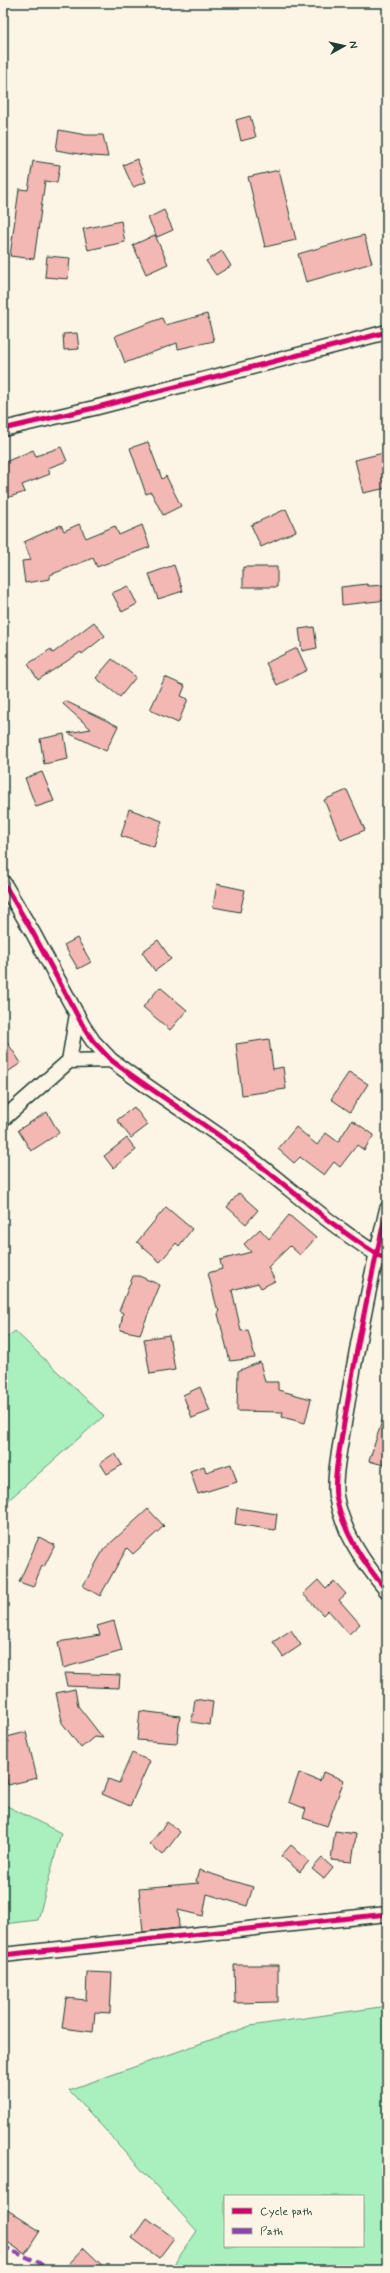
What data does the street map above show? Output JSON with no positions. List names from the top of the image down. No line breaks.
{"legend":["Cycle path","Path"],"north":"right"}
